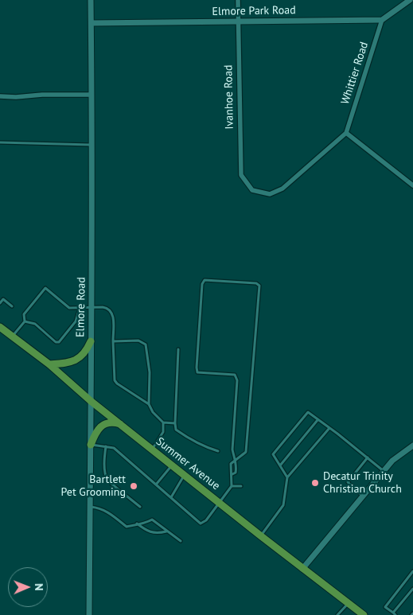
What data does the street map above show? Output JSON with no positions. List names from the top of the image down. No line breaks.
{"streets":{"main road":["Summer Avenue"],"street":["Elmore Park Road","Whittier Road","Ivanhoe Road","Elmore Road"]},"crossings":[["Elmore Park Road","Whittier Road"],["Elmore Park Road","Ivanhoe Road"],["Elmore Park Road","Elmore Road"],["Whittier Road","Ivanhoe Road"],["Elmore Road","Summer Avenue"]],"places":["Decatur Trinity Christian Church","Bartlett Pet Grooming"],"north":"right"}
